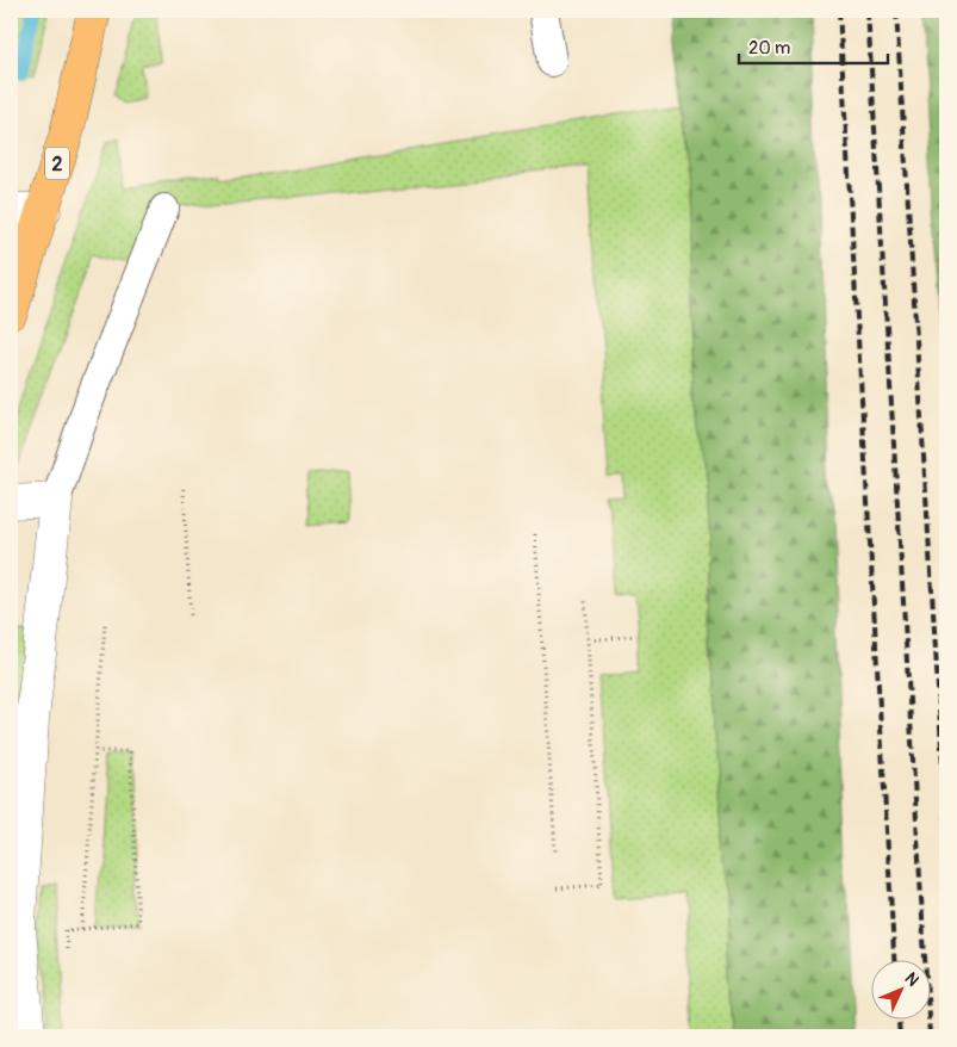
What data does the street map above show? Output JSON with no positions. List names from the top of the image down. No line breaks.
{"streets":{"main road":["2"]},"scale_bar":"20 m","north":"top right"}
